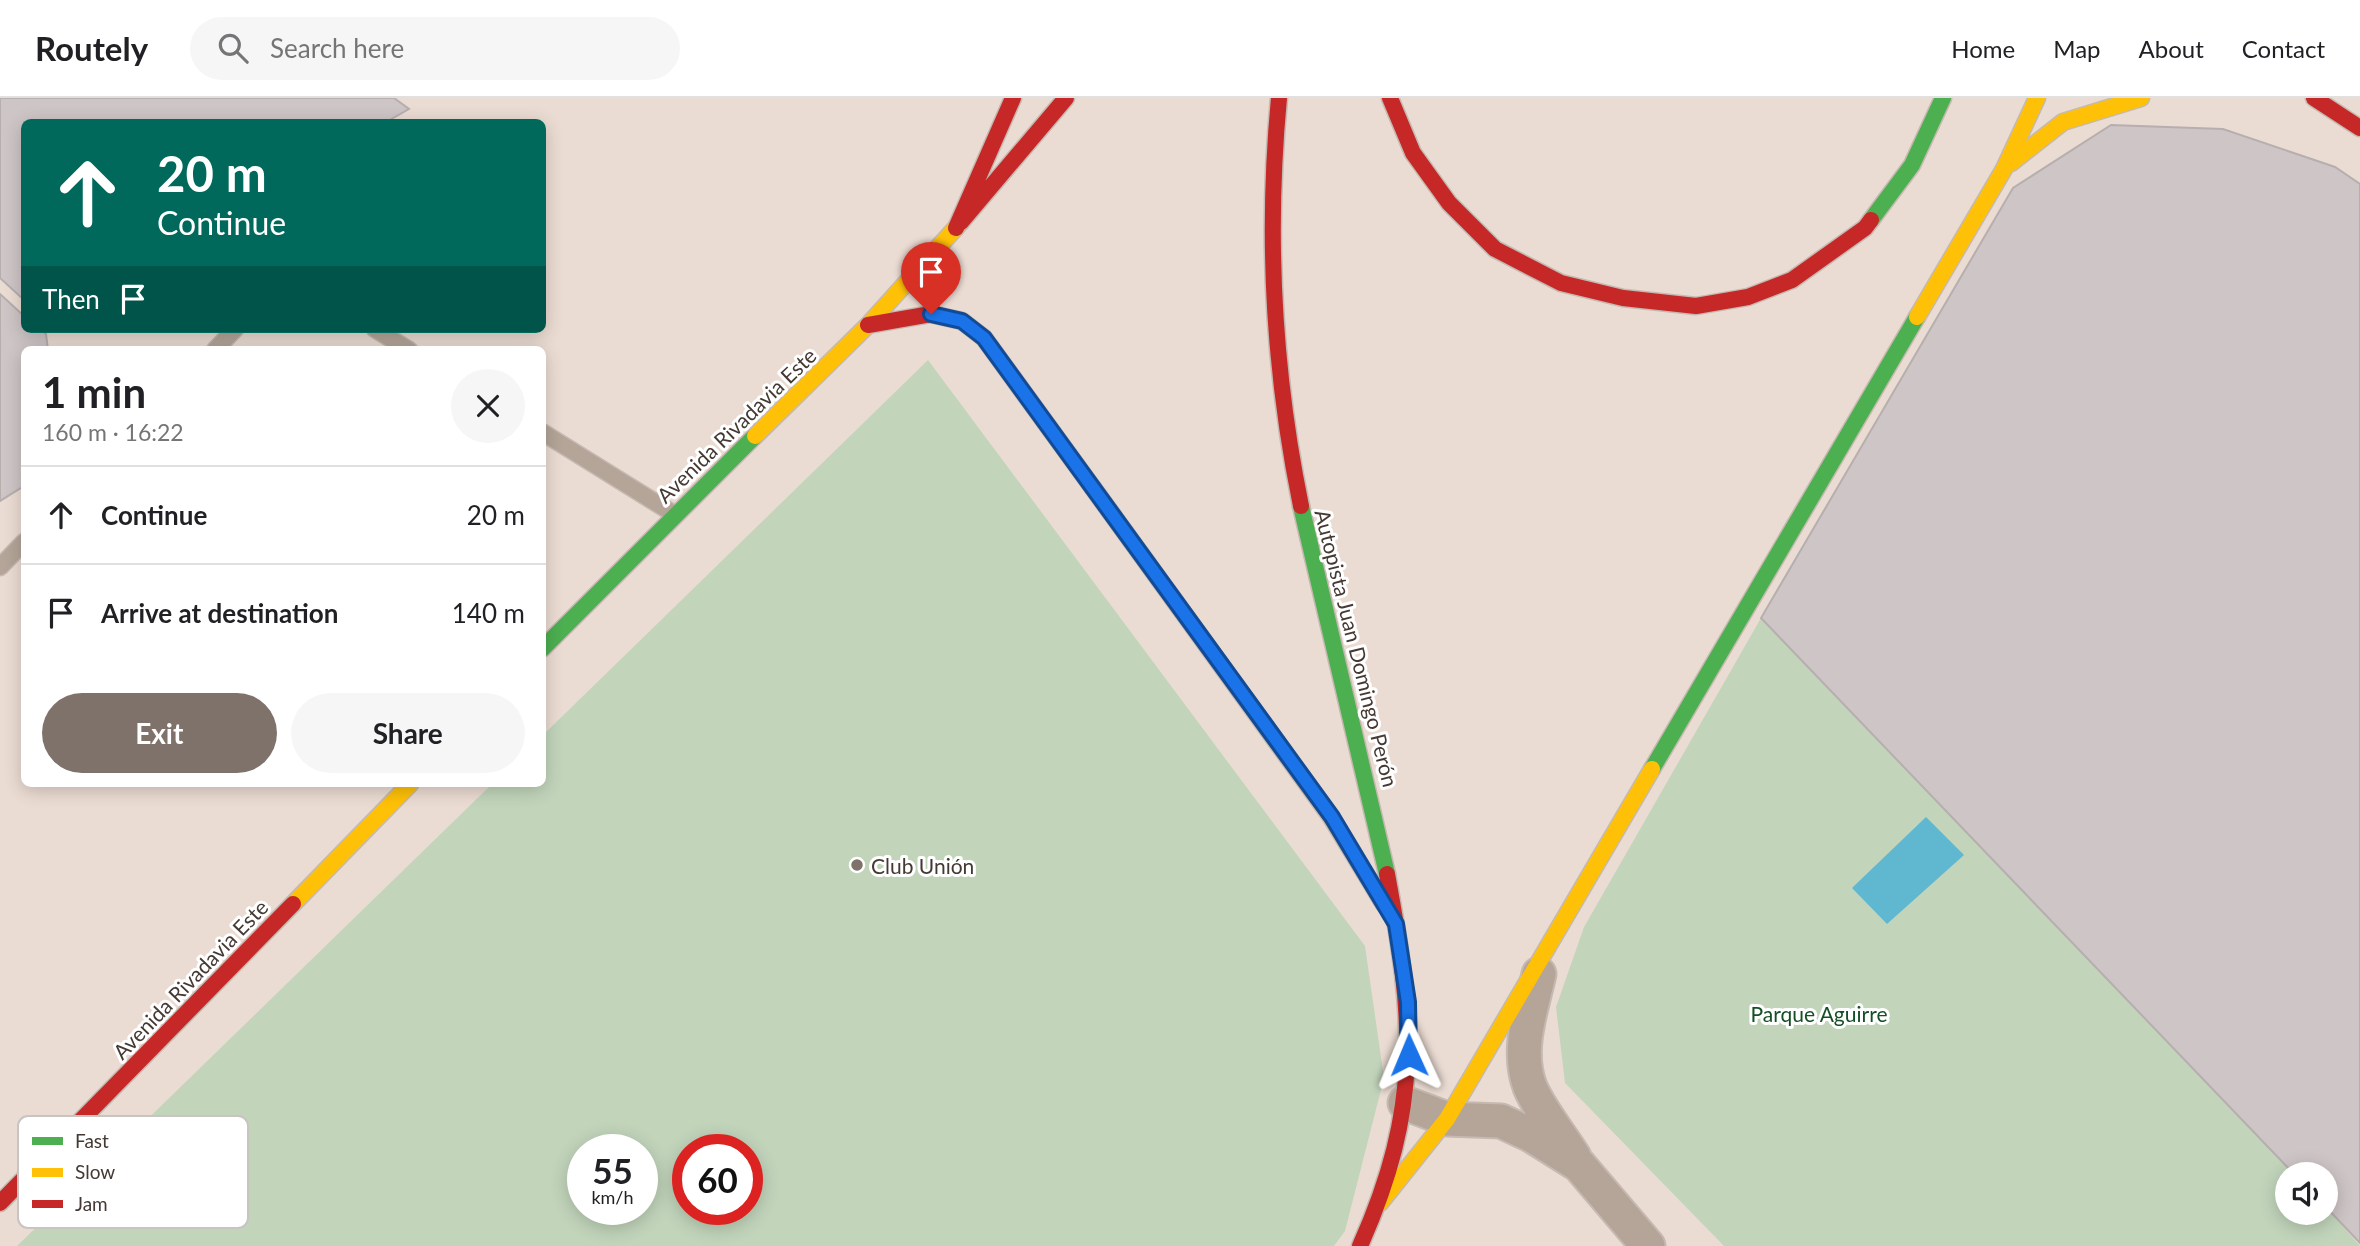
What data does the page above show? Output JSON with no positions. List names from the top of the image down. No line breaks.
{"streets":{"main road":["Avenida Rivadavia Este","Autopista Juan Domingo Perón"]},"parks":["Parque Aguirre"],"places":["Club Unión"],"legend":["Fast","Slow","Jam"],"page":{"header":"Routely","search":"Search here","nav":["Home","Map","About","Contact"],"turn":["20 m","Continue"],"then":"Then","heading":["1 min","160 m · 16:22"],"list":[{"name":"Continue","value":"20 m"},{"name":"Arrive at destination","value":"140 m"}],"buttons":["Exit","Share"],"speed":"55 km/h","limit":"60"}}
